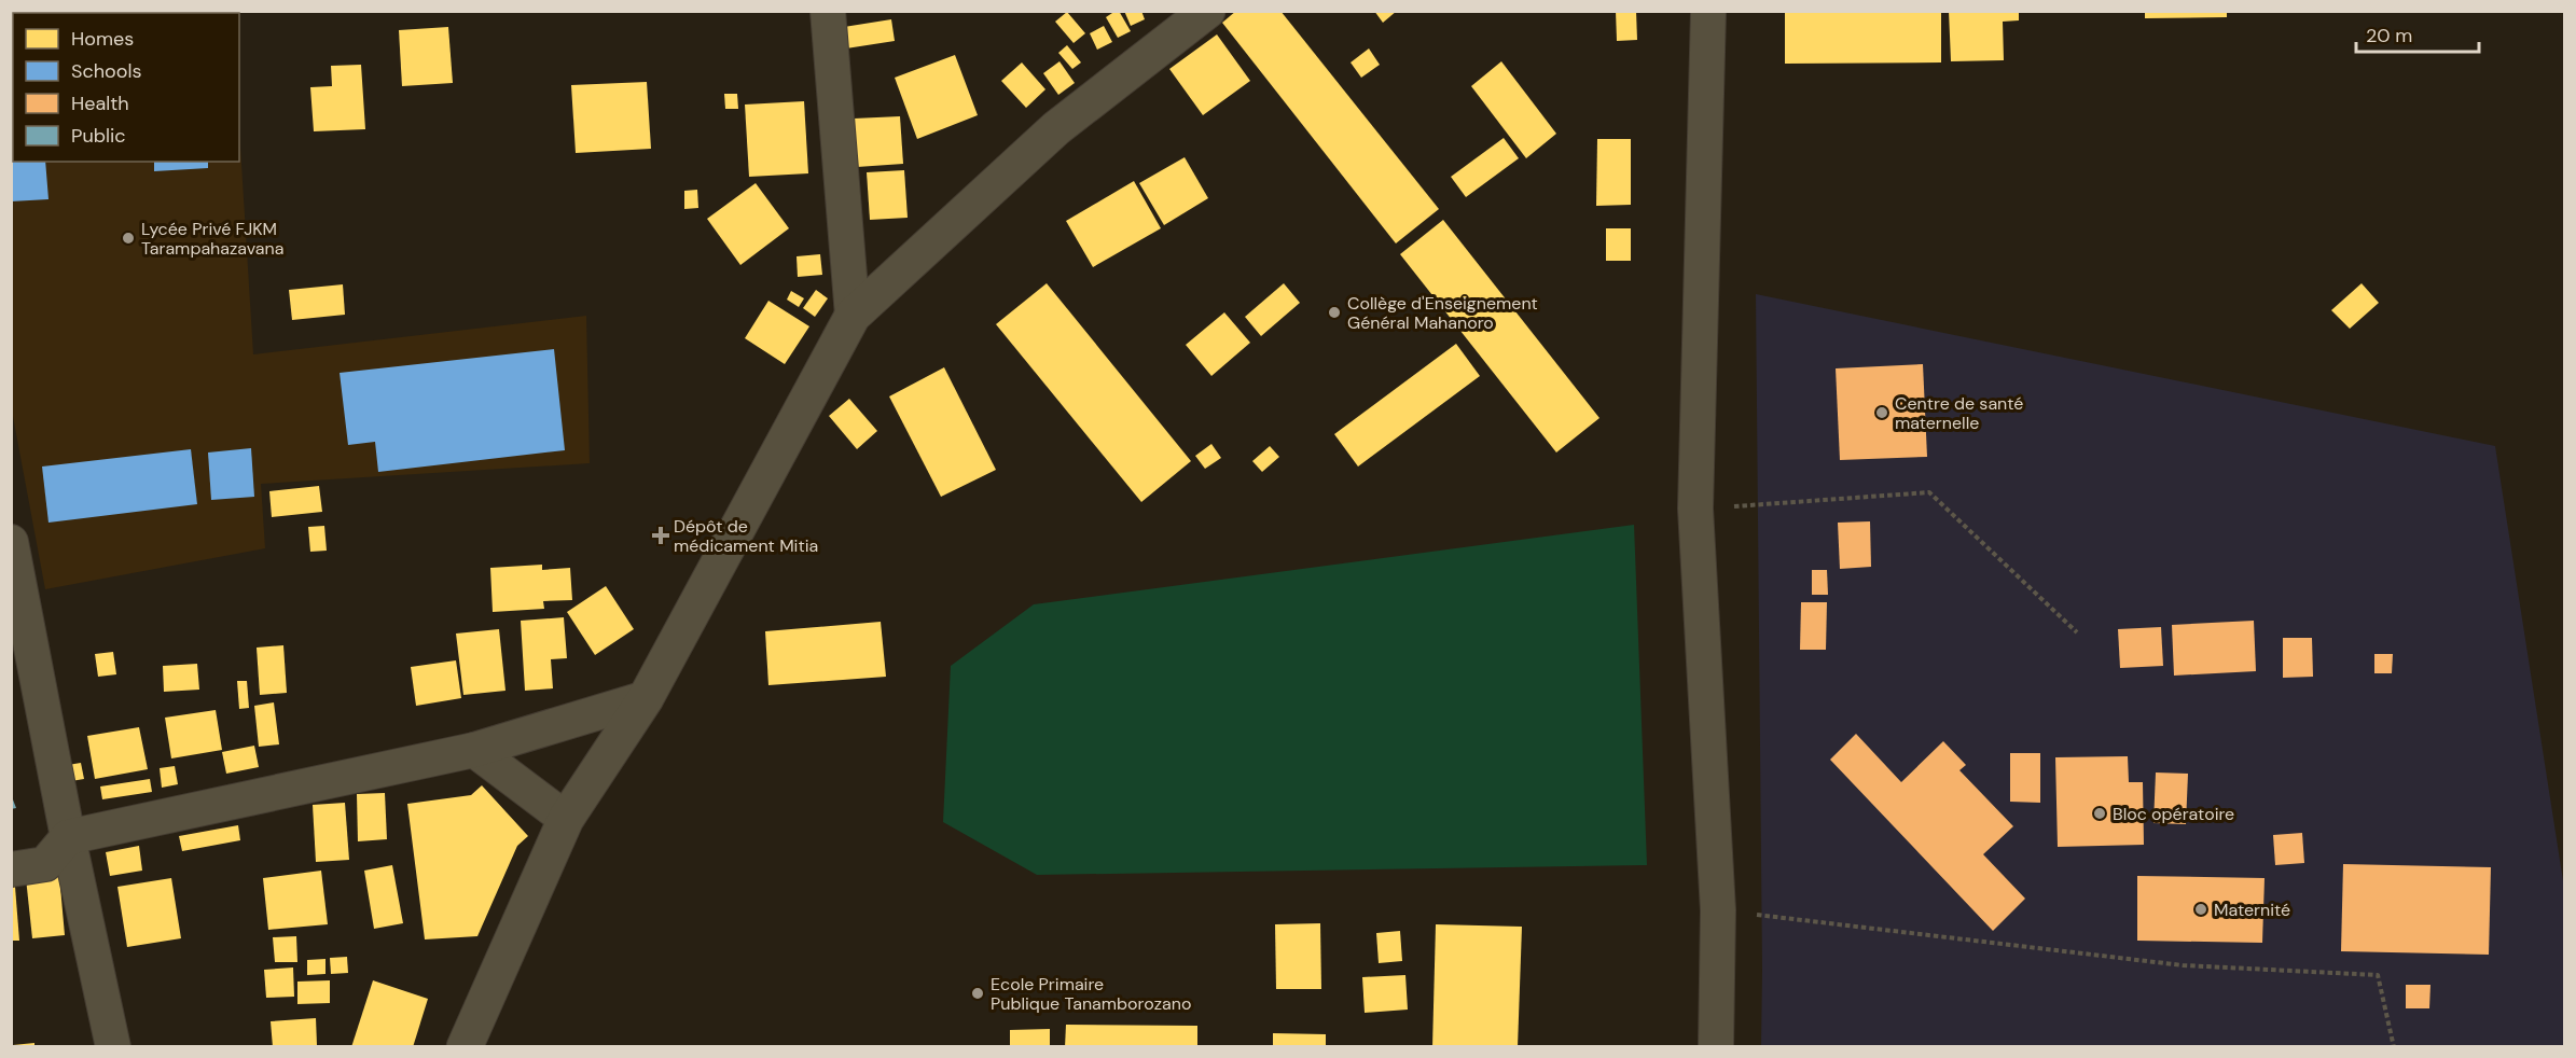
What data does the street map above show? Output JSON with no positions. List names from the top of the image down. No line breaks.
{"places":{"other":["Lycée Privé FJKM Tarampahazavana","Collège d'Enseignement Général Mahanoro","Centre de santé maternelle","Bloc opératoire","Maternité","Ecole Primaire Publique Tanamborozano"],"health":["Dépôt de médicament Mitia"]},"legend":["Homes","Schools","Health","Public"],"scale_bar":"20 m"}
